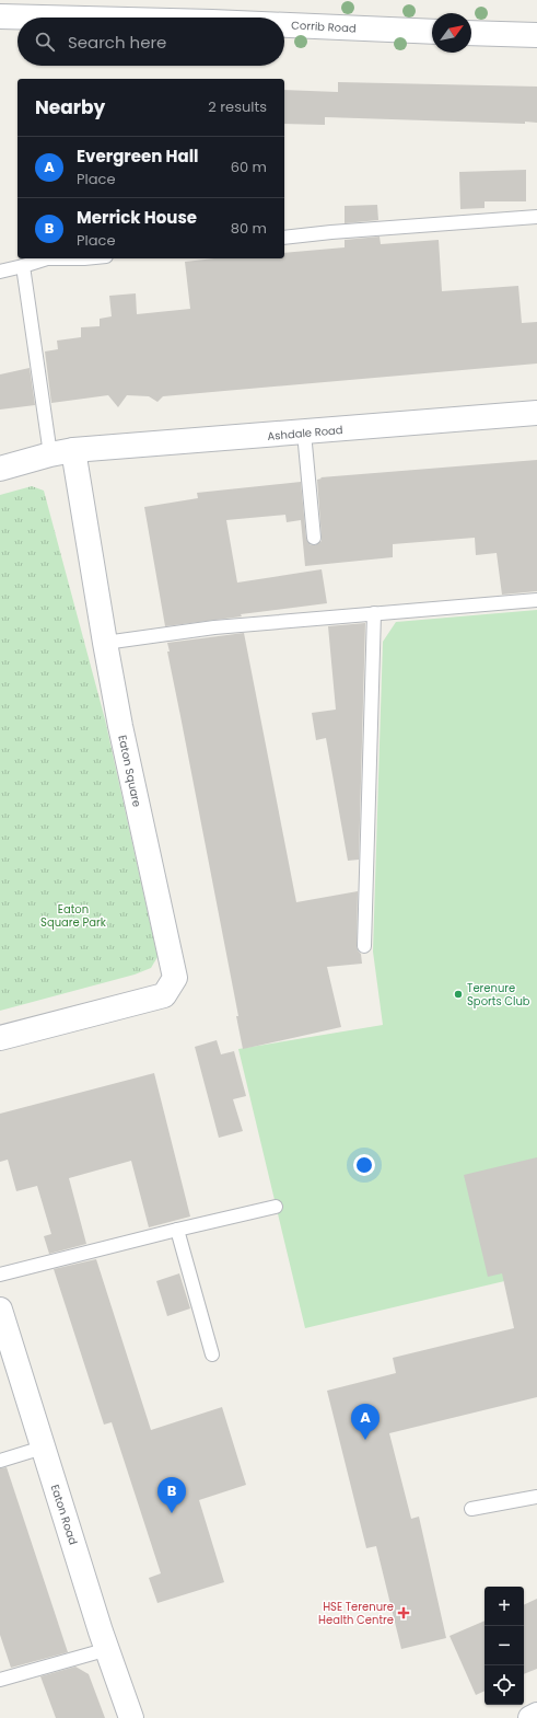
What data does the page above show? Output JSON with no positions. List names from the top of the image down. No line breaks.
{"streets":{"street":["Corrib Road","Ashdale Road","Eaton Square","Eaton Road"]},"crossings":[["Ashdale Road","Eaton Square"]],"parks":["Eaton Square Park"],"places":{"other":["Terenure Sports Club"],"health":["HSE Terenure Health Centre"]},"north":"top right","page":{"search":"Search here","heading":["Nearby","2 results"],"list":[{"mark":"A","name":"Evergreen Hall","note":"Place","value":"60 m"},{"mark":"B","name":"Merrick House","note":"Place","value":"80 m"}],"pins":["A","B"],"map_buttons":["+","−"]}}
